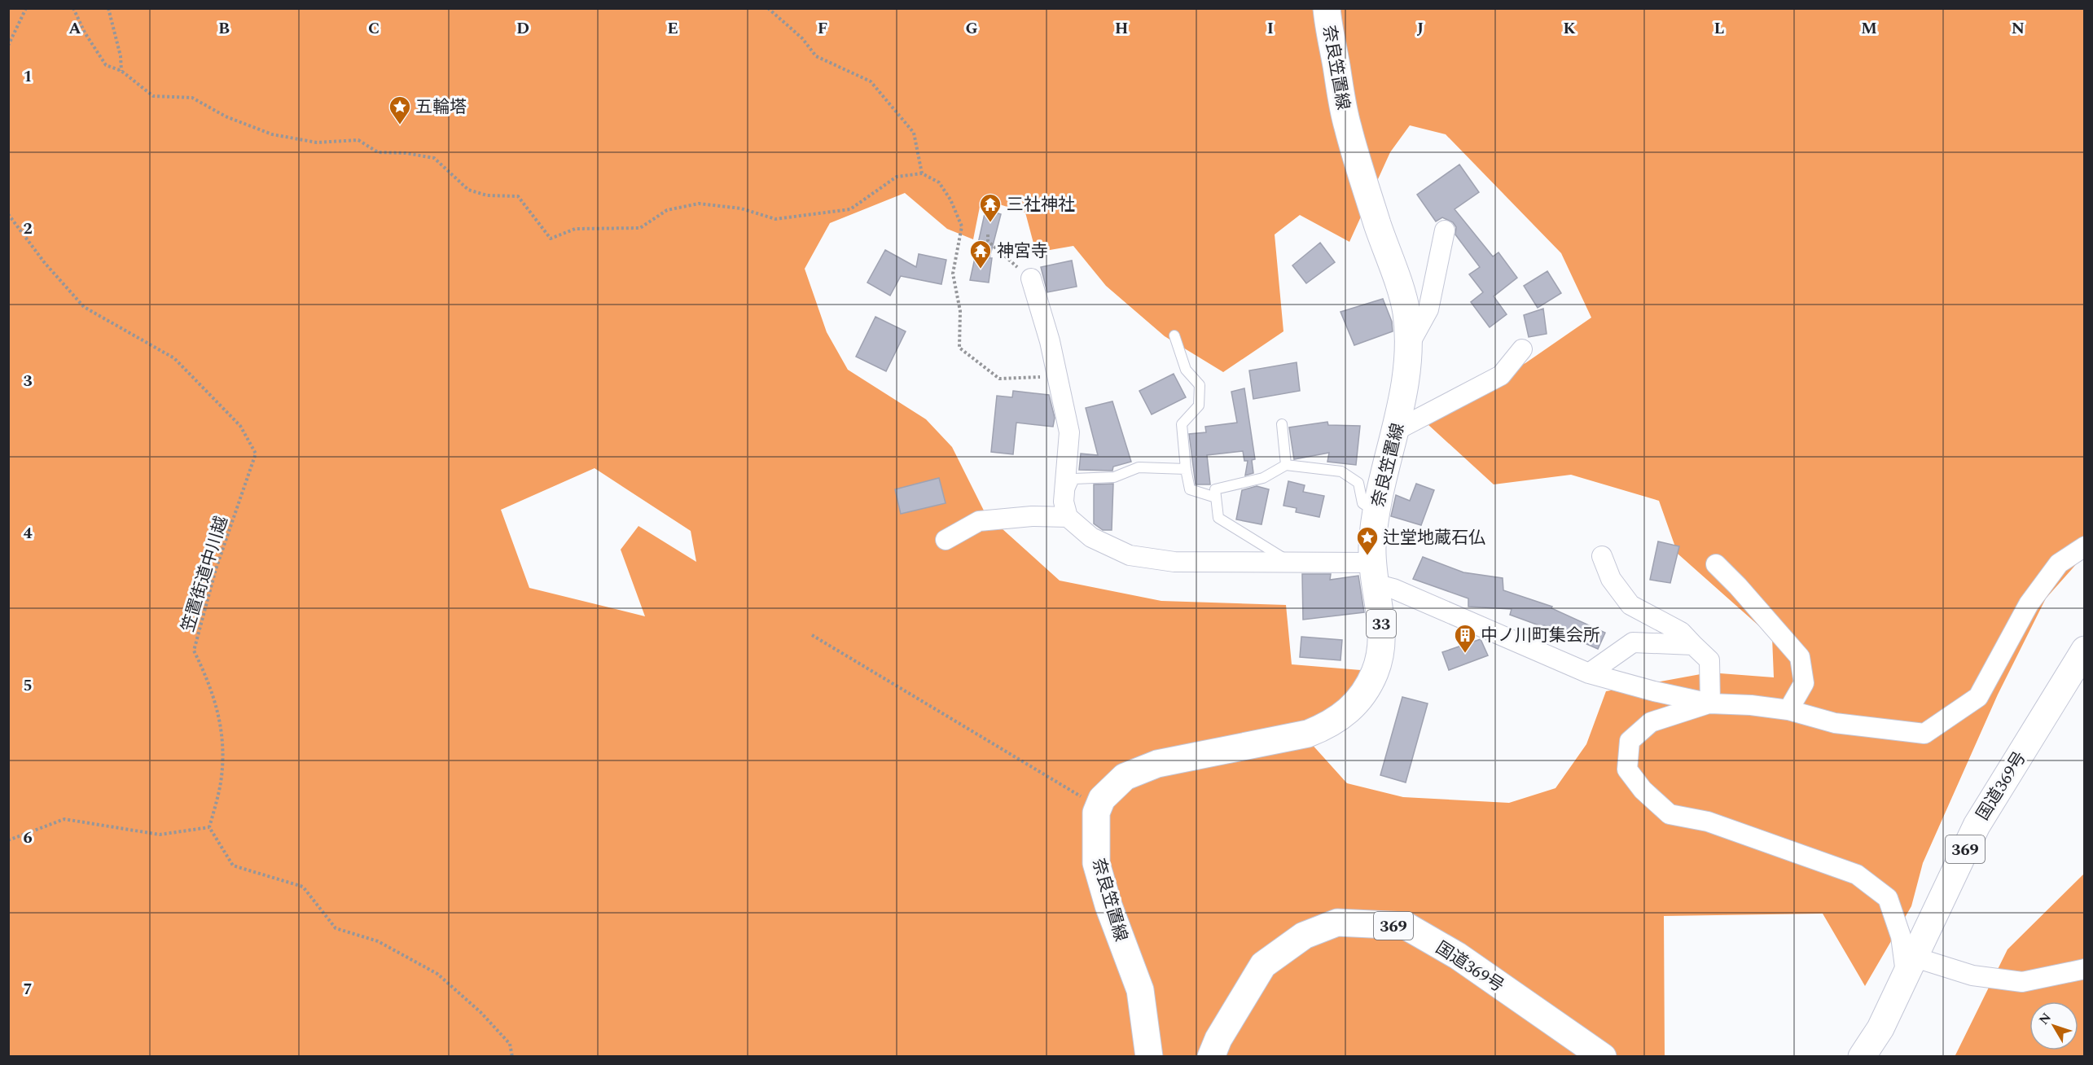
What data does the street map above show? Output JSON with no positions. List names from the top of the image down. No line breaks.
{"streets":{"main road":["奈良笠置線","33","国道369号","369"],"path":["笠置街道中川越"]},"places":{"place":["五輪塔","辻堂地蔵石仏"],"temple":["三社神社","神宮寺"],"building":["中ノ川町集会所"]},"north":"top left","grid":{"columns":["A","B","C","D","E","F","G","H","I","J","K","L","M","N"],"rows":["1","2","3","4","5","6","7"]}}
